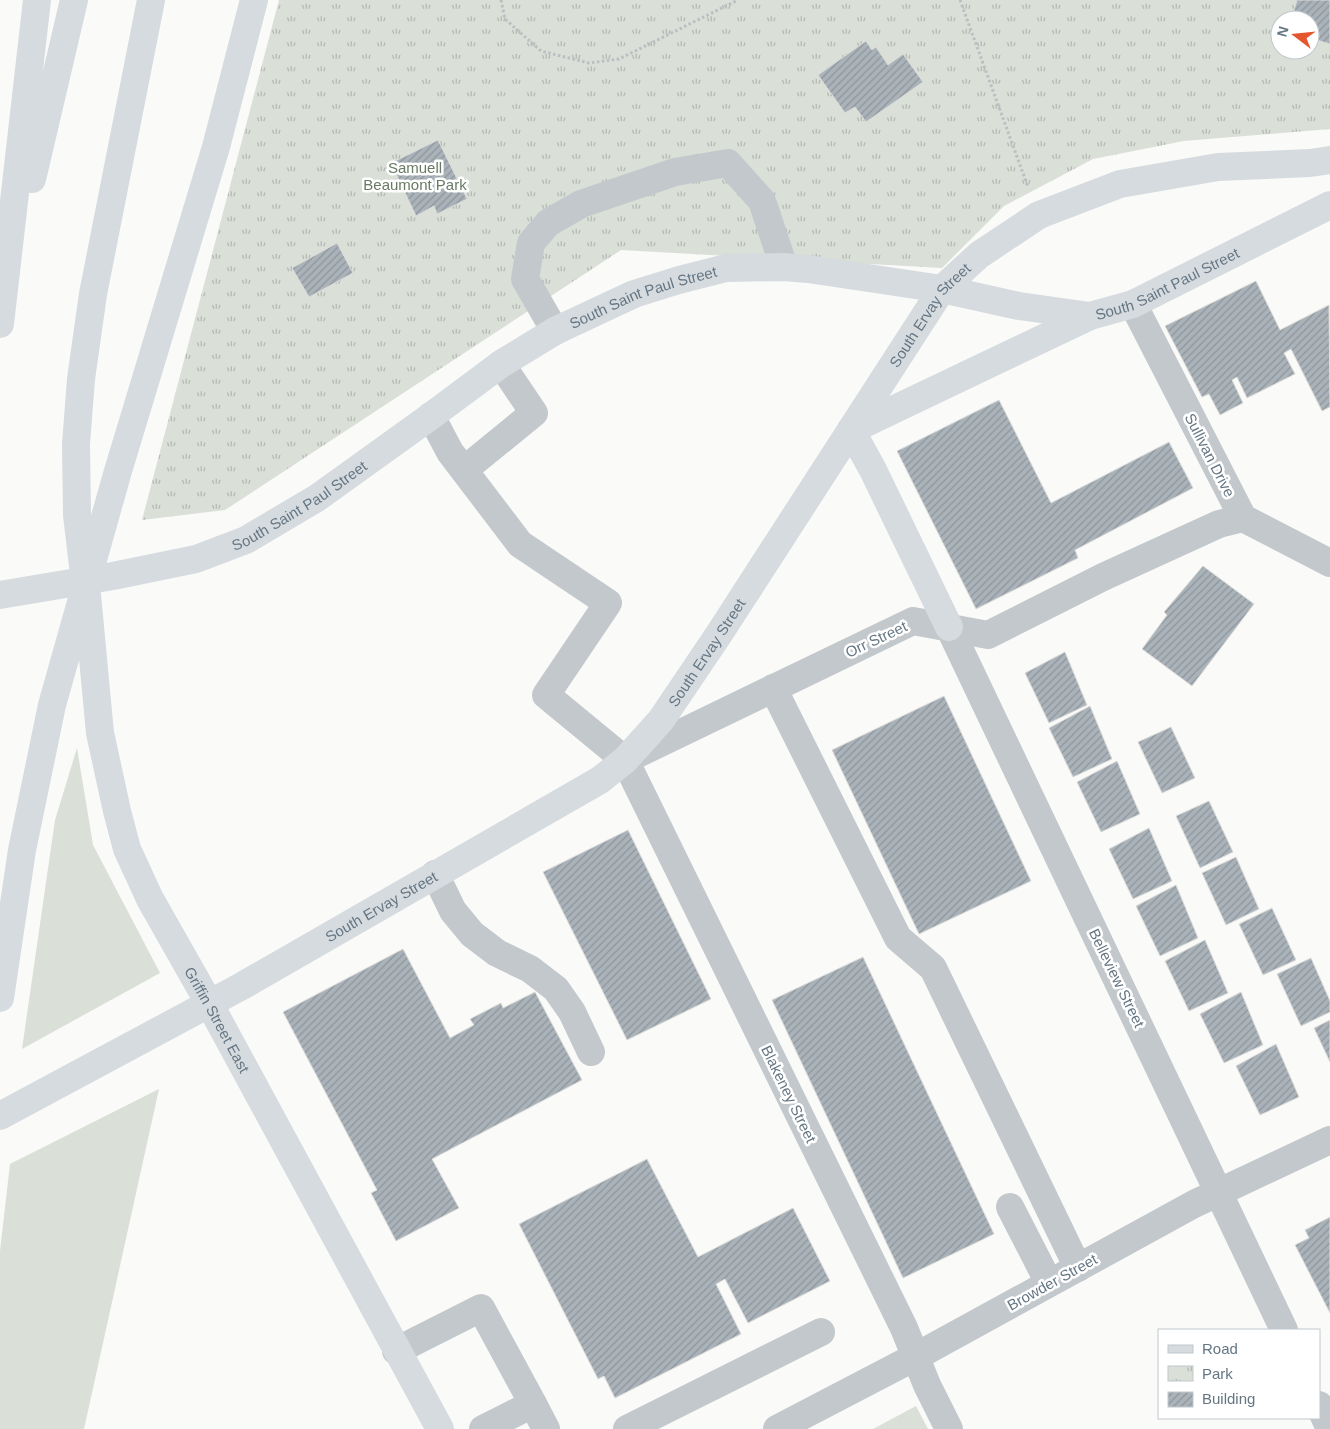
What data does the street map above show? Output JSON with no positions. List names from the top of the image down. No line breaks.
{"streets":{"main road":["South Saint Paul Street","South Ervay Street","Griffin Street East"],"street":["Sullivan Drive","Orr Street","Belleview Street","Blakeney Street","Browder Street"]},"crossings":[["South Saint Paul Street","South Ervay Street"],["South Saint Paul Street","Sullivan Drive"],["South Saint Paul Street","Griffin Street East"],["South Ervay Street","Orr Street"],["South Ervay Street","Griffin Street East"],["South Ervay Street","Blakeney Street"],["Sullivan Drive","Orr Street"],["Orr Street","Belleview Street"],["Orr Street","Blakeney Street"],["Belleview Street","Browder Street"],["Blakeney Street","Browder Street"]],"parks":["Samuell Beaumont Park"],"legend":["Road","Park","Building"],"north":"left"}
